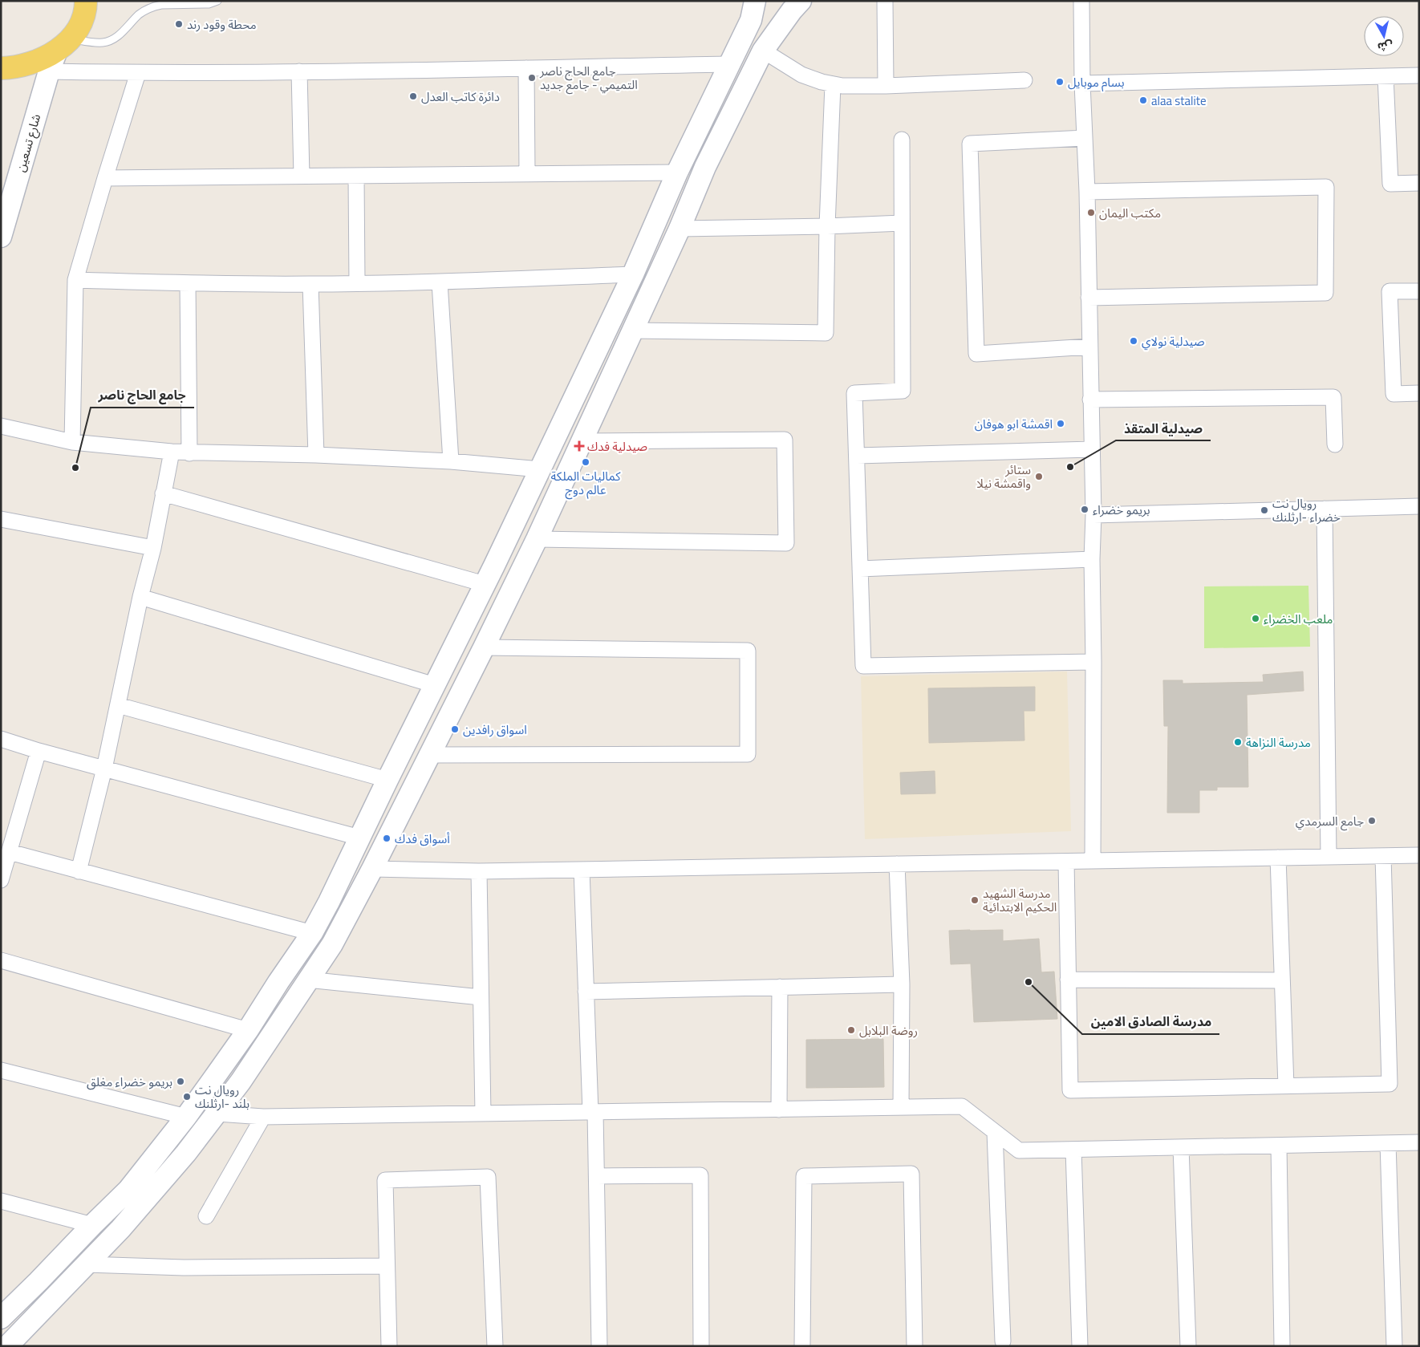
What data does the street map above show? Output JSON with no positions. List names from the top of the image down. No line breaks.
{"streets":{"main road":["شارع تسعين"]},"places":{"other":["محطة وقود رند","جامع الحاج ناصر التميمي - جامع جديد","بسام موبايل","دائرة كاتب العدل","alaa stalite","مكتب اليمان","صيدلية نولاي","اقمشة ابو هوفان","كماليات الملكة عالم دوج","صيدلية المتقذ","جامع الحاج ناصر","ستائر واقمشة نيلا","بريمو خضراء","رويال نت خضراء -ارثلنك","ملعب الخضراء","اسواق رافدين","مدرسة النزاهة","جامع السرمدي","أسواق فدك","مدرسة الشهيد الحكيم الابتدائية","مدرسة الصادق الامين","روضة البلابل","بريمو خضراء مغلق","رويال نت بلند -ارثلنك"],"health":["صيدلية فدك"]},"north":"bottom"}
